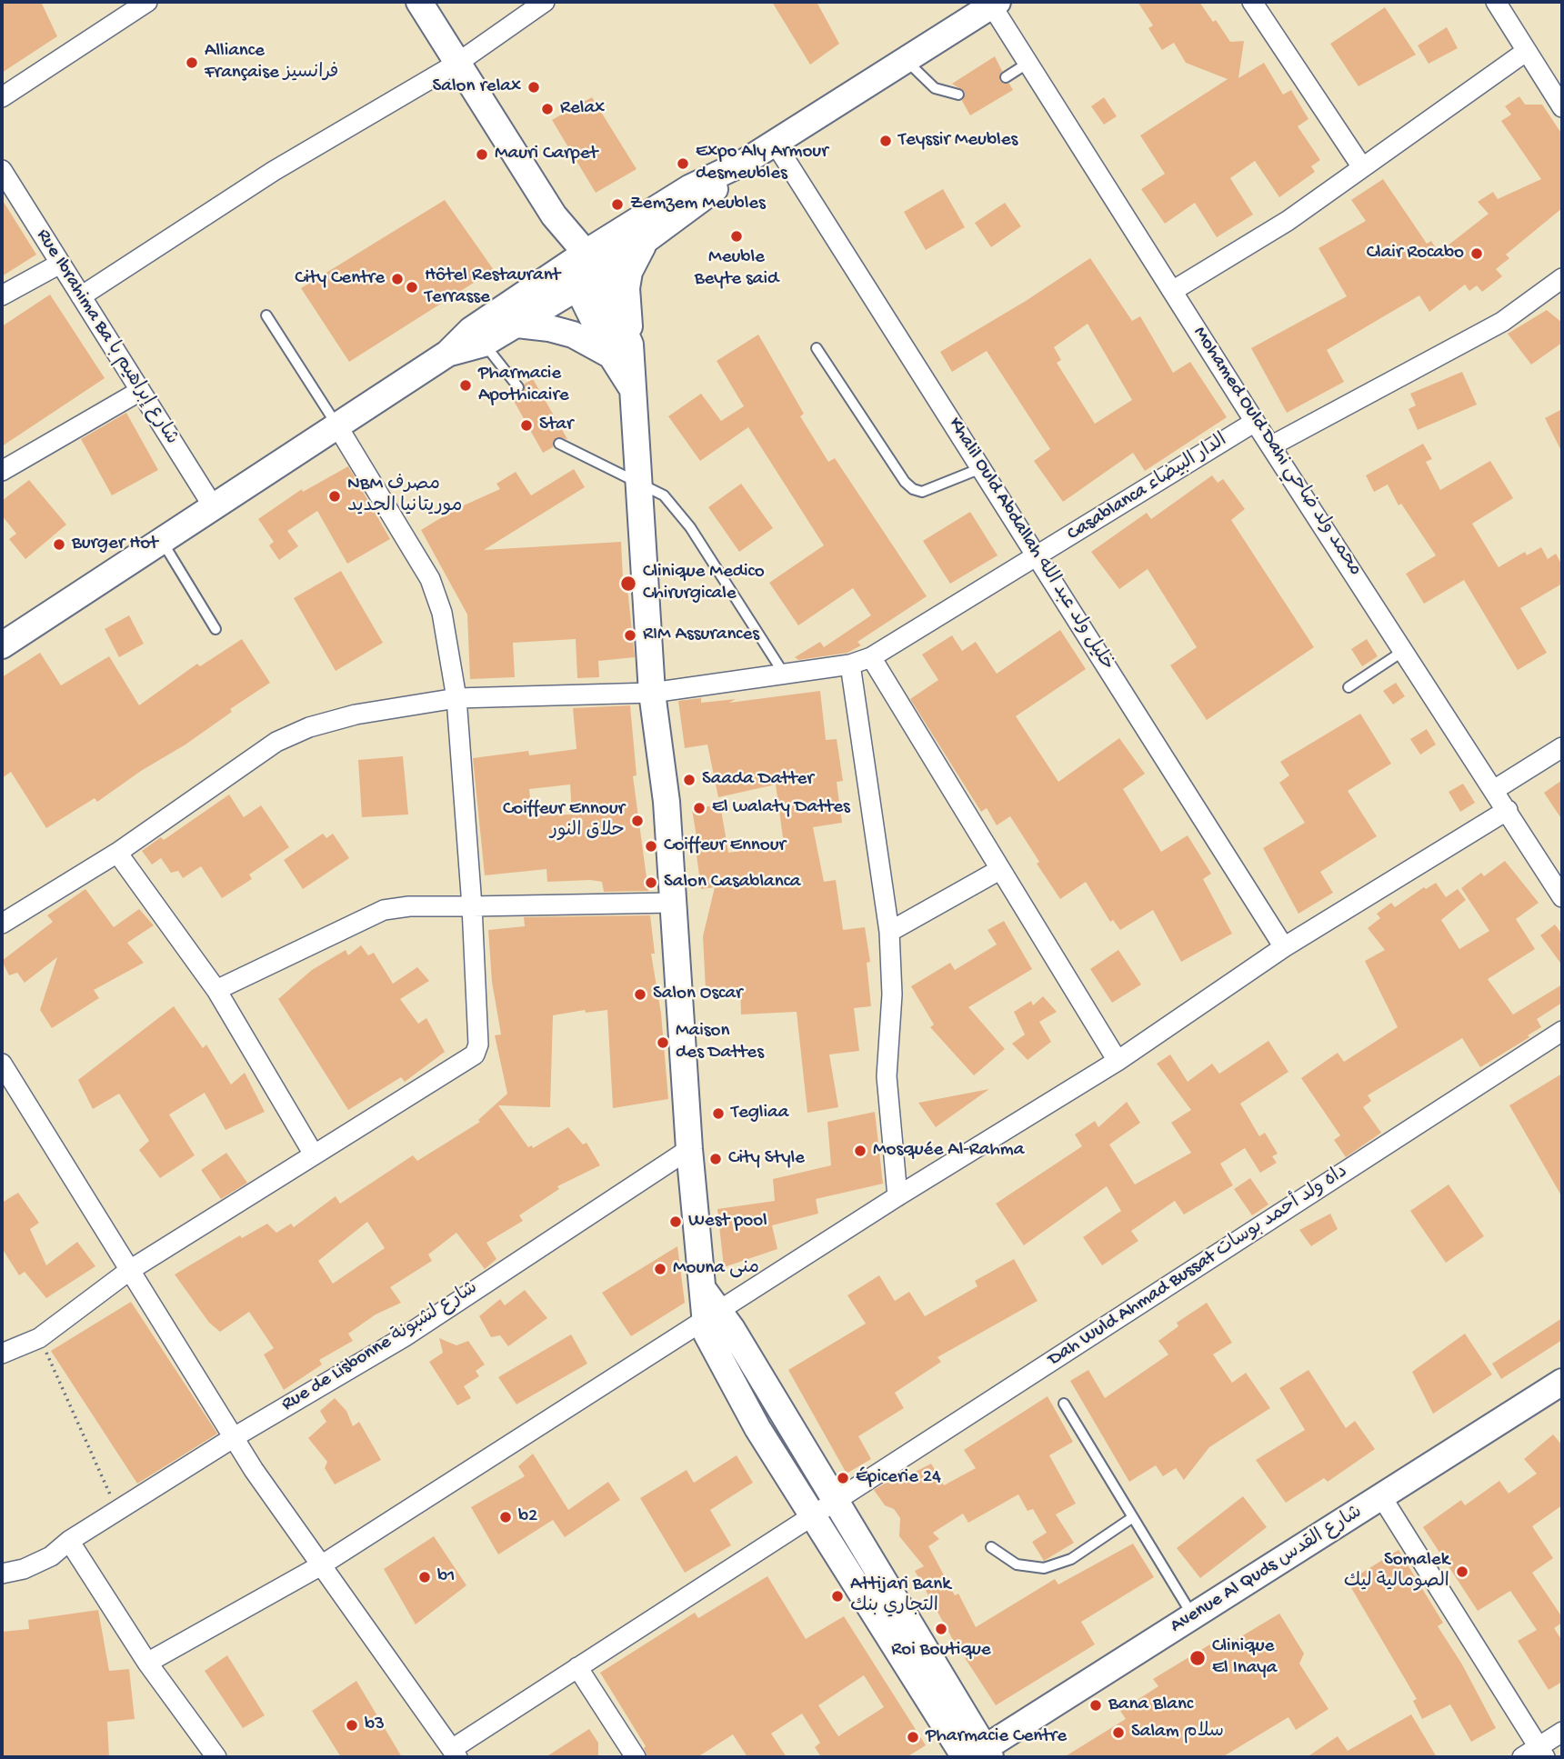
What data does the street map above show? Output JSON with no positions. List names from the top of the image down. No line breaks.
{"streets":{"street":["Rue Ibrahima Ba شارع إبراهيم با","Mohamed Ould Dahi محمد ولد ضاحي","Casablanca الدار البيضاء","Khalil Ould Abdallah خليل ولد عبد الله","Dah Wuld Ahmad Bussat داه ولد أحمد بوسات","Rue de Lisbonne شارع لشبونة","Avenue Al Quds شارع القدس"]},"crossings":[["Mohamed Ould Dahi محمد ولد ضاحي","Casablanca الدار البيضاء"],["Casablanca الدار البيضاء","Khalil Ould Abdallah خليل ولد عبد الله"]],"places":["Alliance Française فرانسيز","Salon relax","Relax","Teyssir Meubles","Mauri Carpet","Expo Aly Armour desmeubles","Zemzem Meubles","Meuble Beyte said","Clair Rocabo","City Centre","Hôtel Restaurant Terrasse","Pharmacie Apothicaire","Star","NBM مصرف موريتانيا الجديد","Burger Hot","Clinique Medico Chirurgicale","RIM Assurances","Saada Datter","El walaty Dattes","Coiffeur Ennour حلاق النور","Coiffeur Ennour","Salon Casablanca","Salon Oscar","Maison des Dattes","Tegliaa","Mosquée Al-Rahma","City Style","West pool","Mouna منى","Épicerie 24","b2","Somalek الصومالية ليك","b1","Attijari Bank التجاري بنك","Roi Boutique","Clinique El Inaya","Bana Blanc","b3","Salam سلام","Pharmacie Centre"]}
